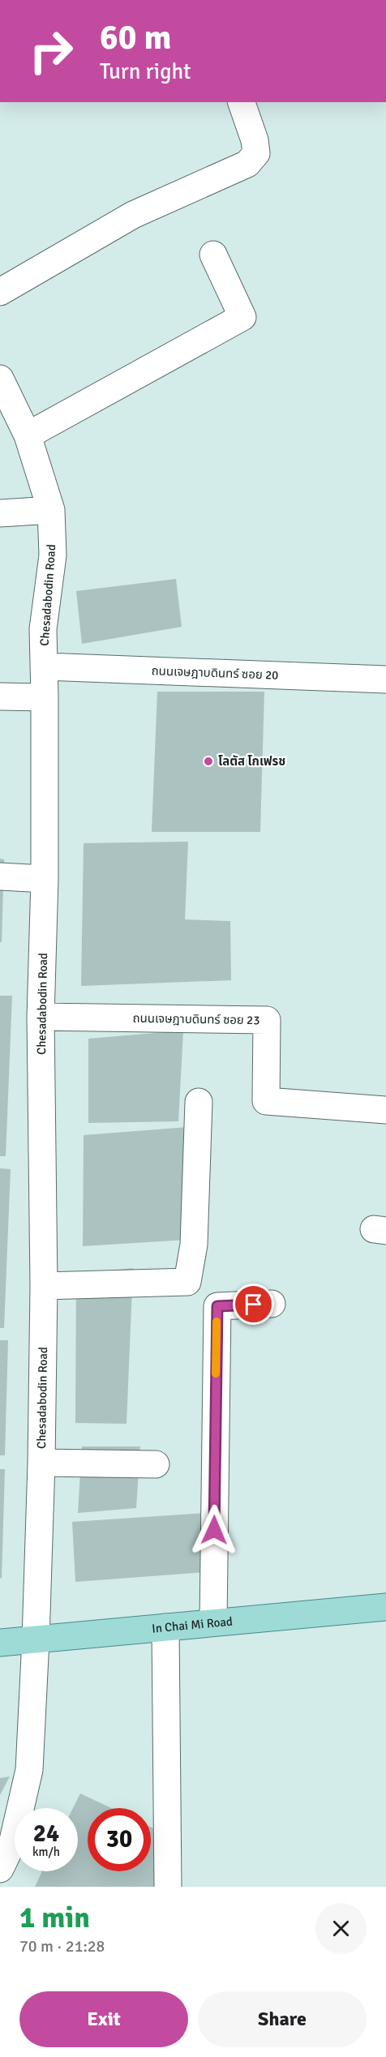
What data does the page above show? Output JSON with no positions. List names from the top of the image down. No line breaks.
{"streets":{"main road":["In Chai Mi Road"],"street":["Chesadabodin Road","ถนนเจษฎาบดินทร์ ซอย 20","ถนนเจษฎาบดินทร์ ซอย 23"]},"crossings":[["Chesadabodin Road","ถนนเจษฎาบดินทร์ ซอย 20"],["Chesadabodin Road","ถนนเจษฎาบดินทร์ ซอย 23"],["Chesadabodin Road","In Chai Mi Road"]],"places":["โลตัส โกเฟรช"],"page":{"turn":["60 m","Turn right"],"speed":"24 km/h","limit":"30","heading":["1 min","70 m · 21:28"],"buttons":["Exit","Share"]}}
